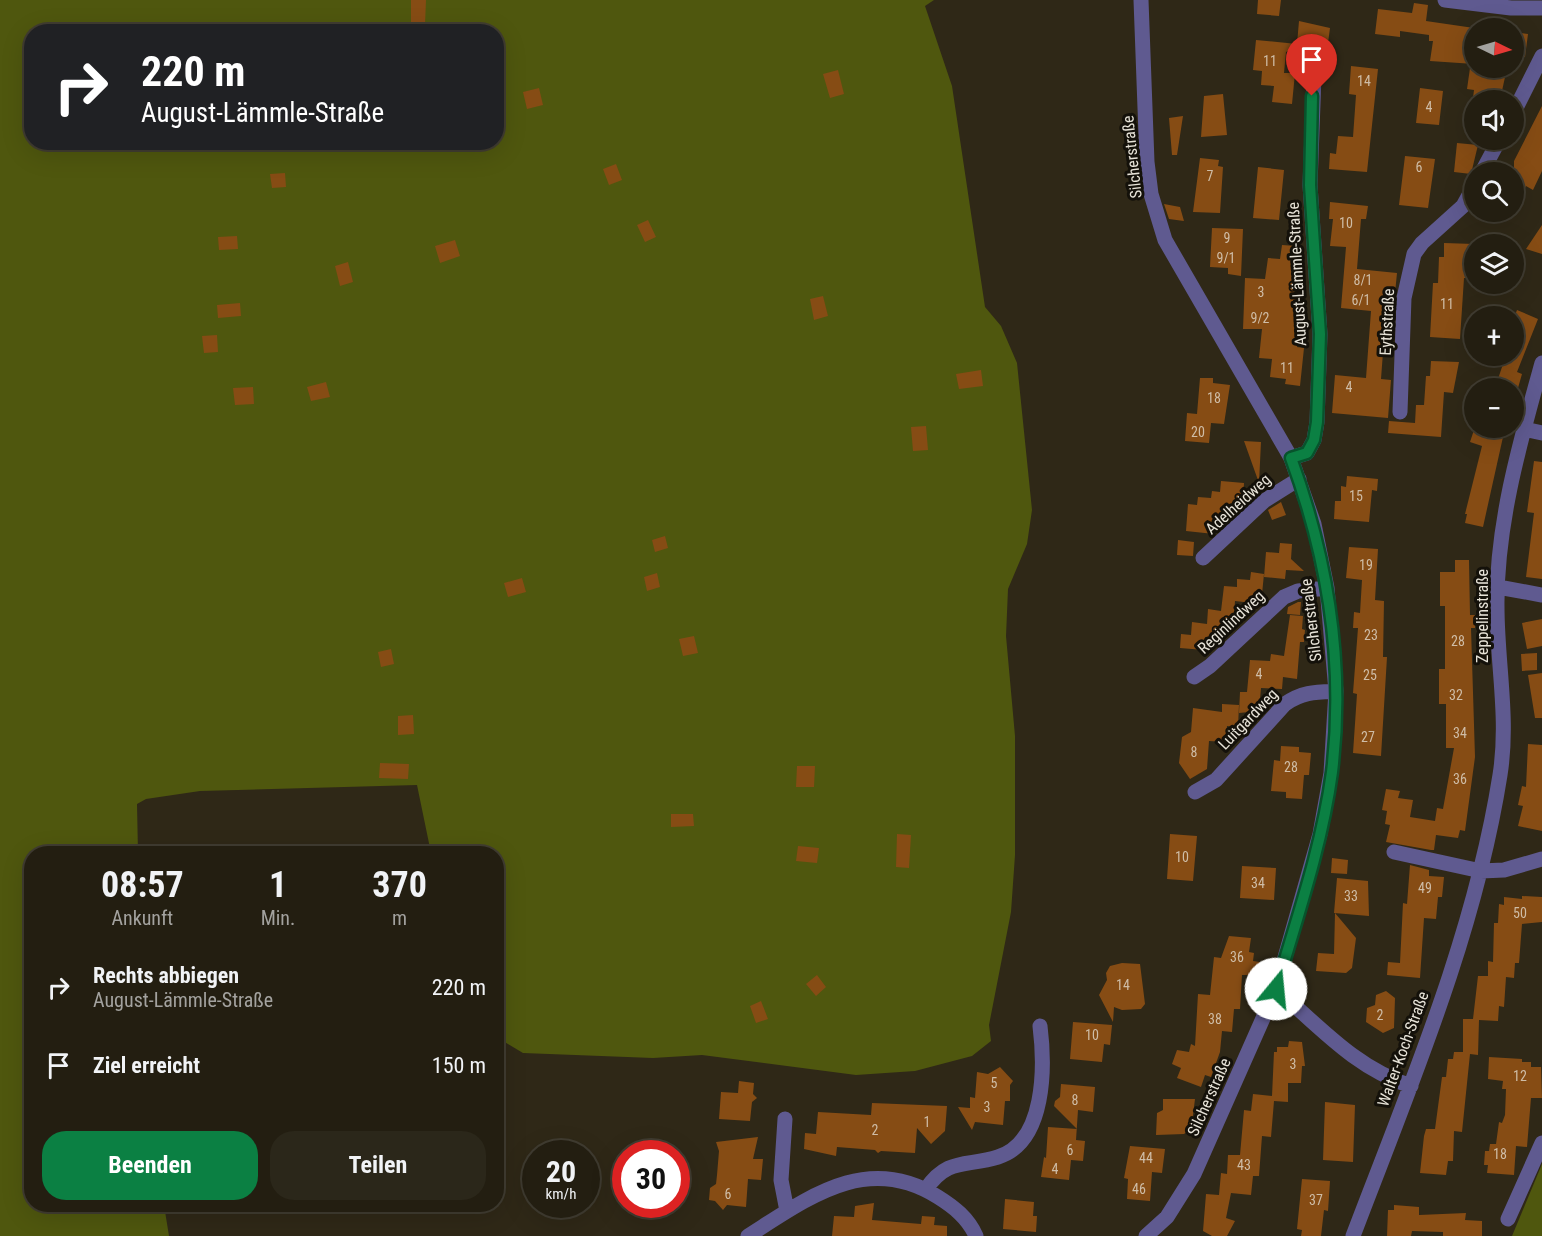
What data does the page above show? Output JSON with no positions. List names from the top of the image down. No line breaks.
{"streets":{"street":["Silcherstraße","August-Lämmle-Straße","Eythstraße","Adelheidweg","Zeppelinstraße","Reginlindweg","Luitgardweg","Walter-Koch-Straße"]},"crossings":[["Silcherstraße","August-Lämmle-Straße"],["Silcherstraße","Adelheidweg"],["Silcherstraße","Reginlindweg"],["Silcherstraße","Luitgardweg"],["Zeppelinstraße","Walter-Koch-Straße"]],"house_numbers":["11","14","4","6","7","10","9","9/1","8/1","3","6/1","11","9/2","11","4","18","20","15","19","23","28","4","25","32","34","27","8","28","36","10","34","49","33","50","36","14","2","38","10","3","12","5","8","3","1","2","6","18","44","43","4","46","6","37"],"north":"right","page":{"map_buttons":["+","−"],"turn":["220 m","August-Lämmle-Straße"],"eta":["08:57","Ankunft","1","Min.","370","m"],"list":[{"name":"Rechts abbiegen","note":"August-Lämmle-Straße","value":"220 m"},{"name":"Ziel erreicht","value":"150 m"}],"buttons":["Beenden","Teilen"],"speed":"20 km/h","limit":"30"}}
